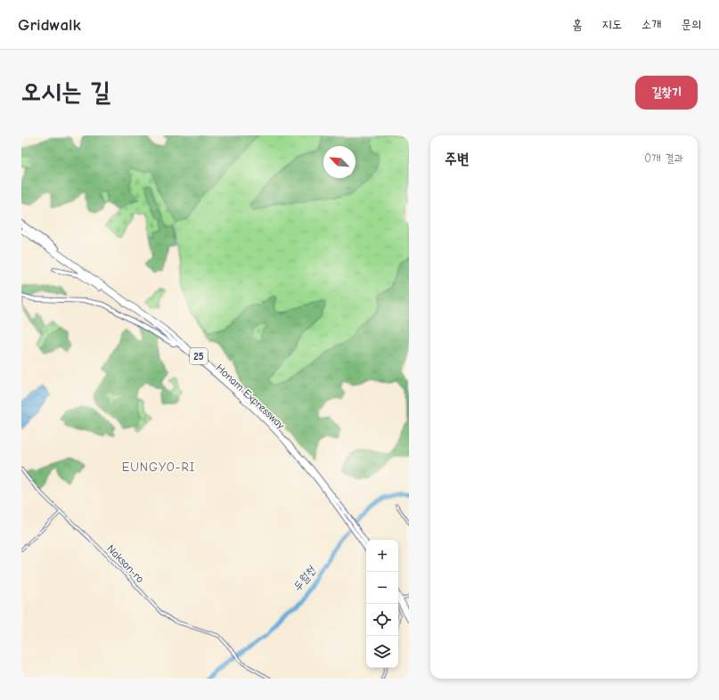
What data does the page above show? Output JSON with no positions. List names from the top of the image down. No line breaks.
{"streets":{"highway":["25","Honam Expressway"],"street":["Naksan-ro"]},"districts":["EUNGYO-RI"],"water":["두월천"],"north":"top left","page":{"header":"Gridwalk","nav":["홈","지도","소개","문의"],"buttons":"길찾기","title":"오시는 길","heading":["주변","0개 결과"],"map_buttons":["+","−"]}}
